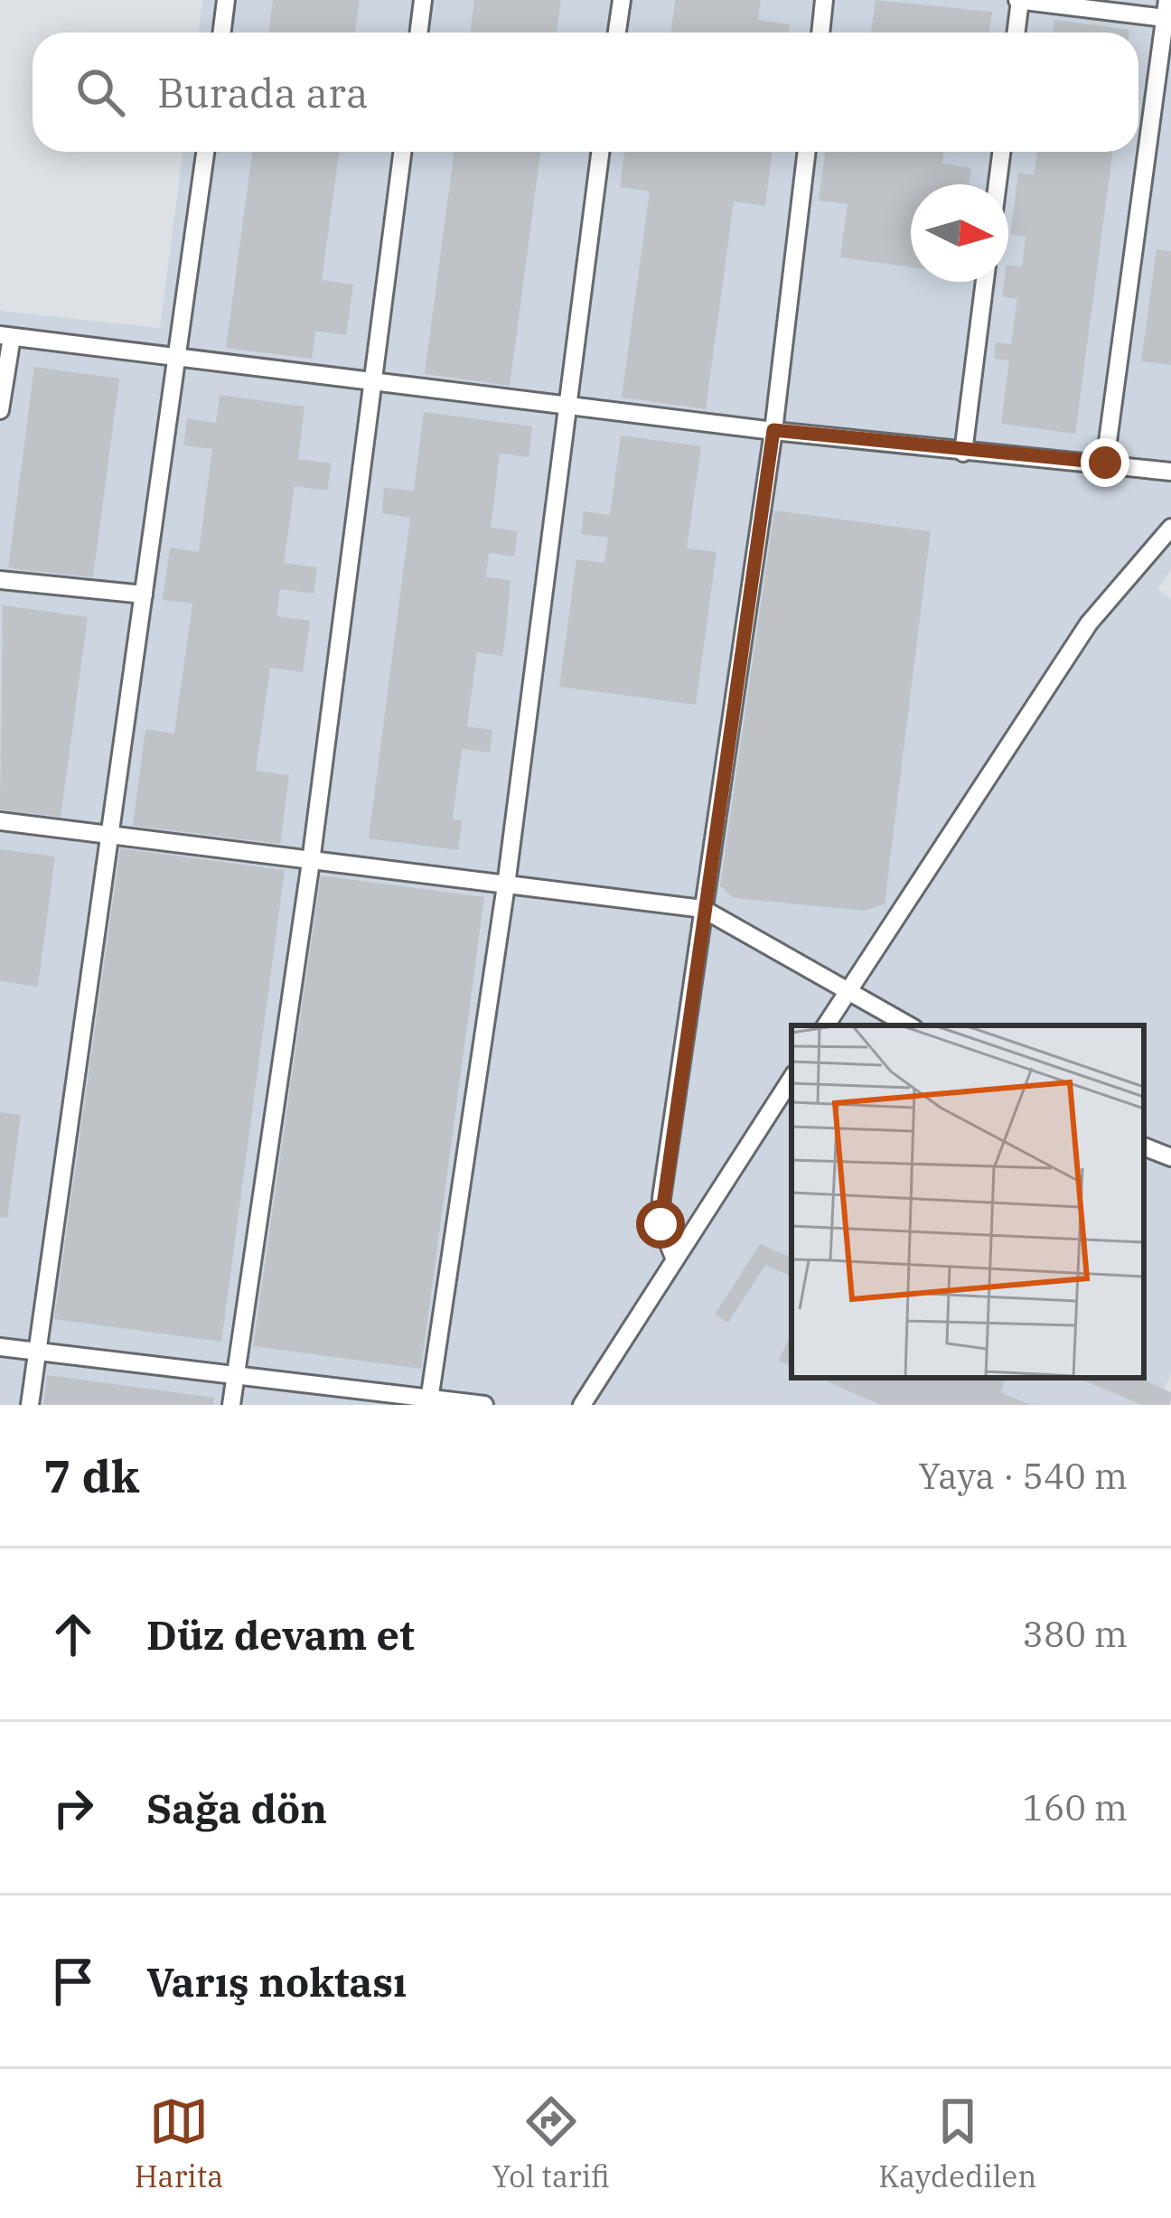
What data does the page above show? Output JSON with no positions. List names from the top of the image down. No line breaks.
{"north":"right","page":{"search":"Burada ara","heading":["7 dk","Yaya · 540 m"],"list":[["Düz devam et","380 m"],["Sağa dön","160 m"],"Varış noktası"],"nav":["Harita","Yol tarifi","Kaydedilen"]}}
